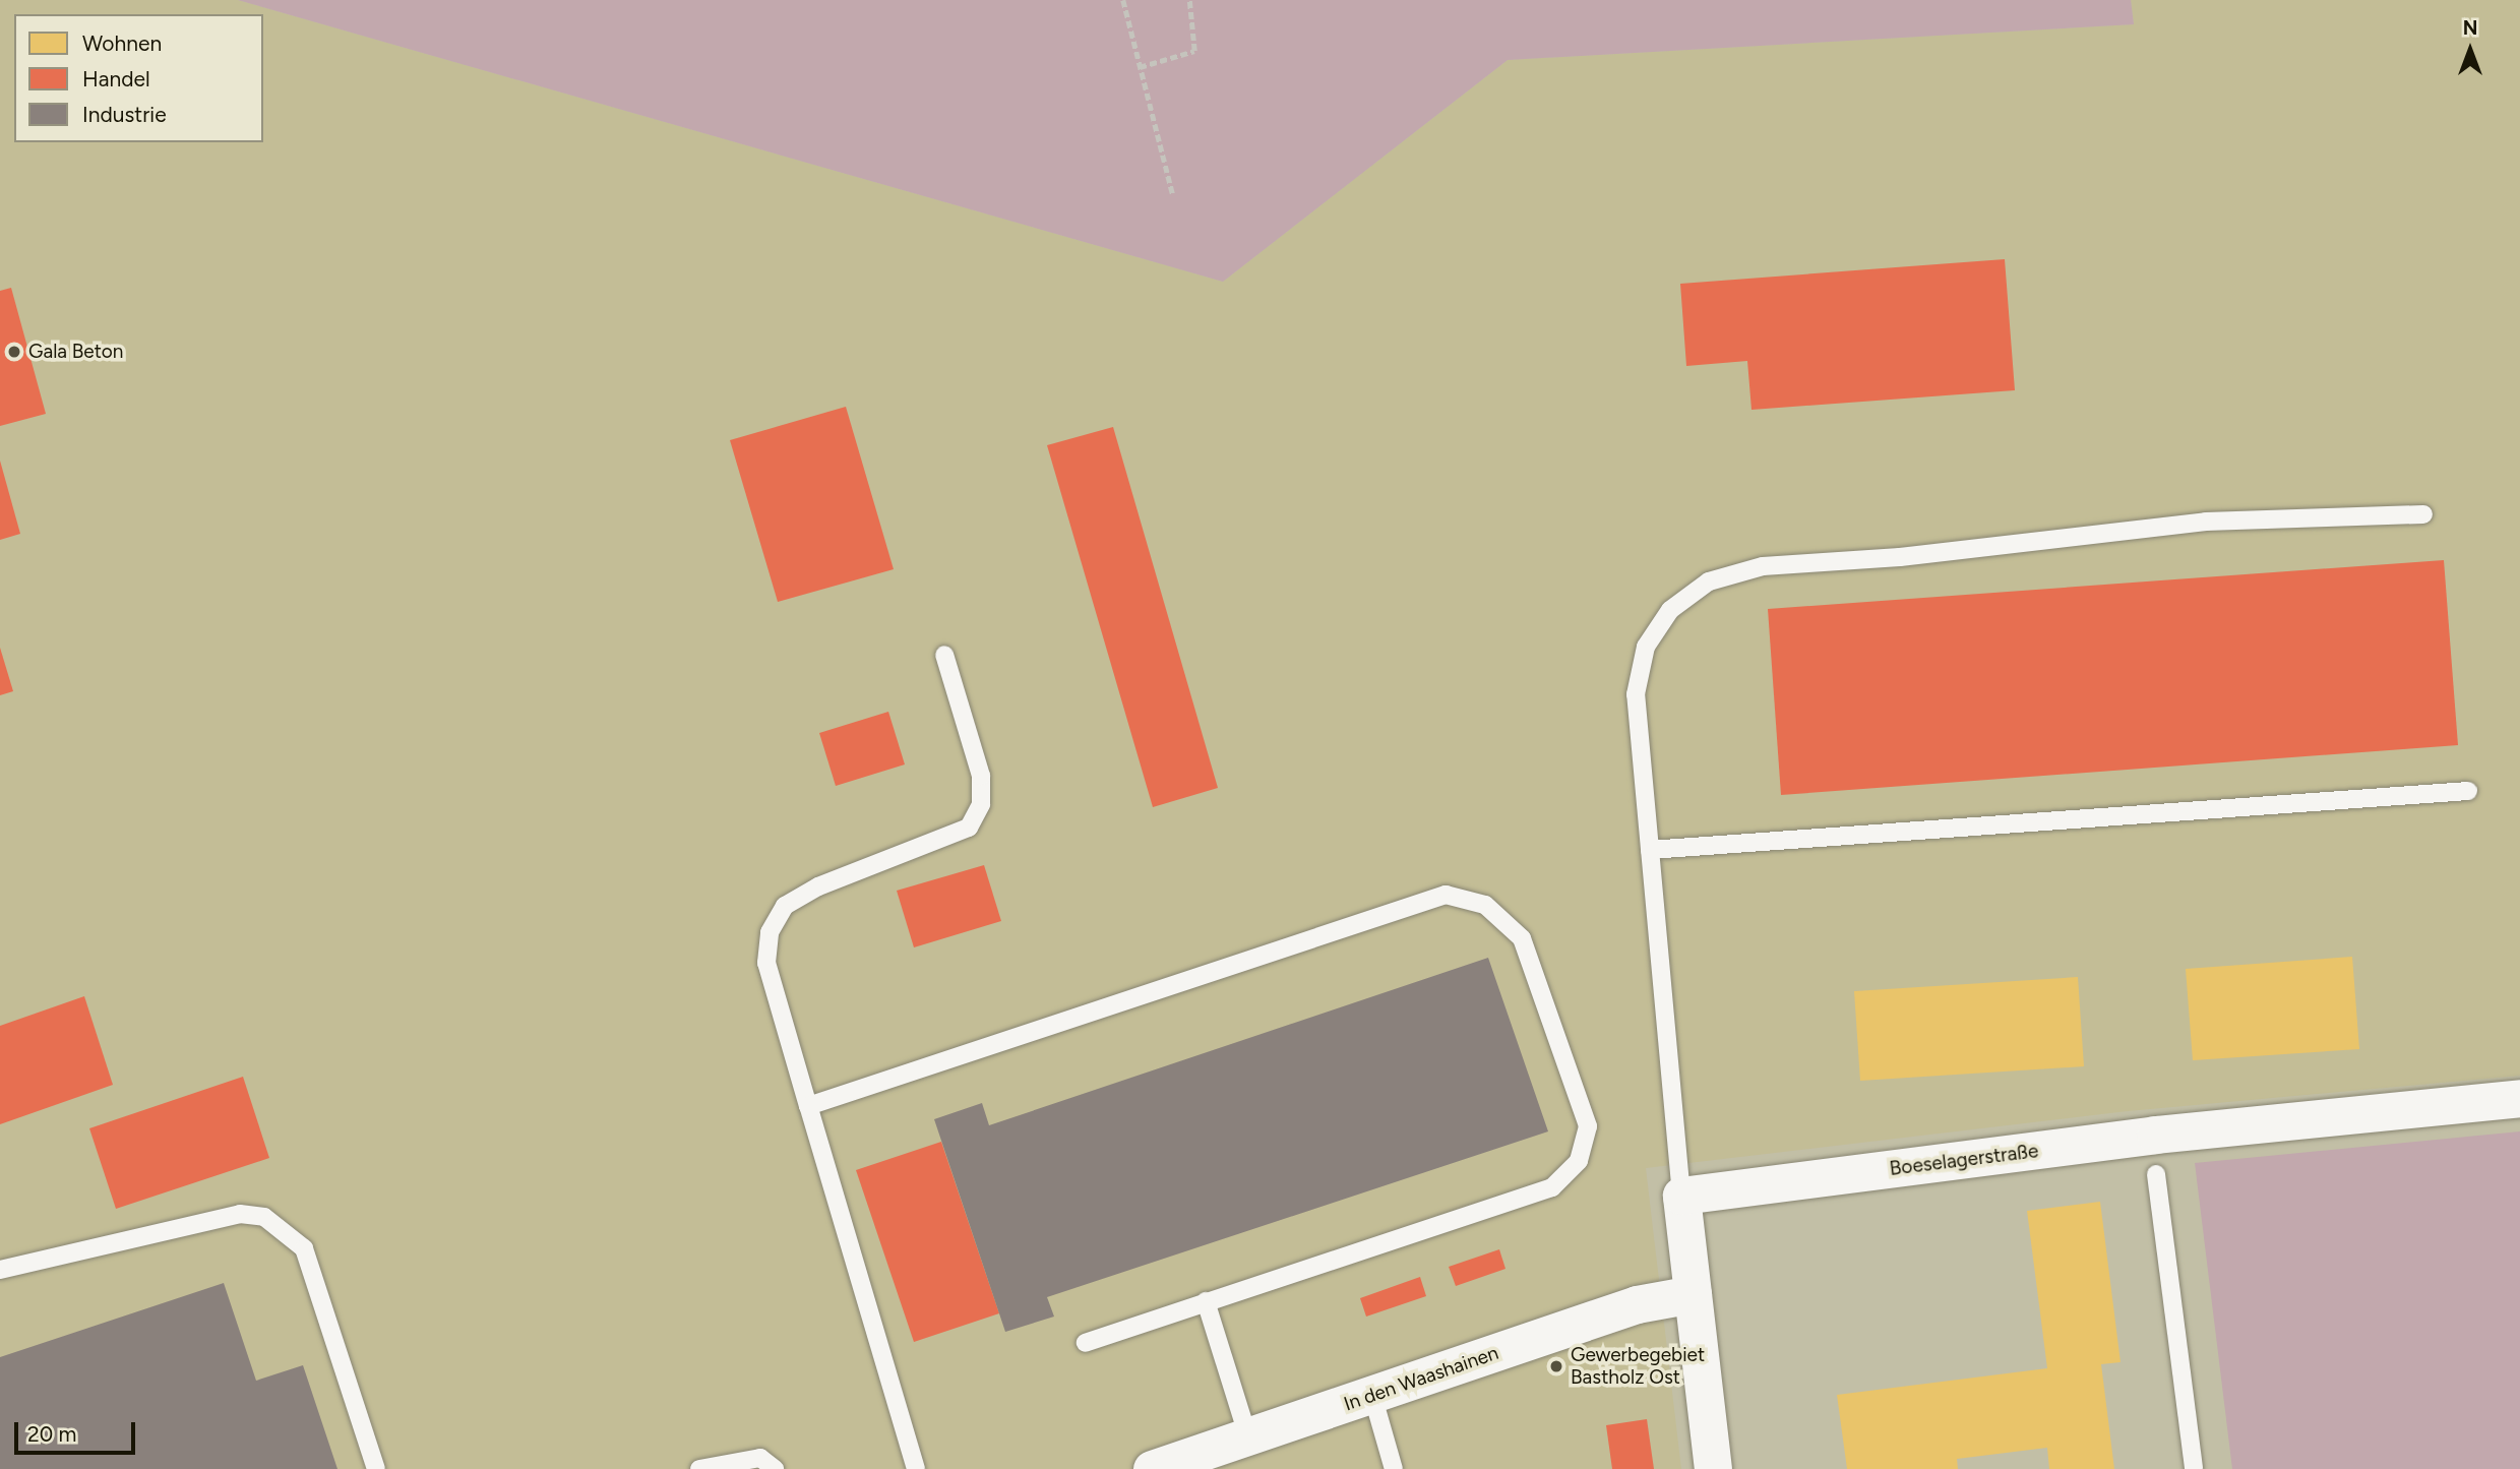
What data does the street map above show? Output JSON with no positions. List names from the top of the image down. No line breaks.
{"streets":{"street":["Boeselagerstraße","In den Waashainen"]},"places":["Gala Beton","Gewerbegebiet Bastholz Ost"],"legend":["Wohnen","Handel","Industrie"],"scale_bar":"20 m","north":"top"}
